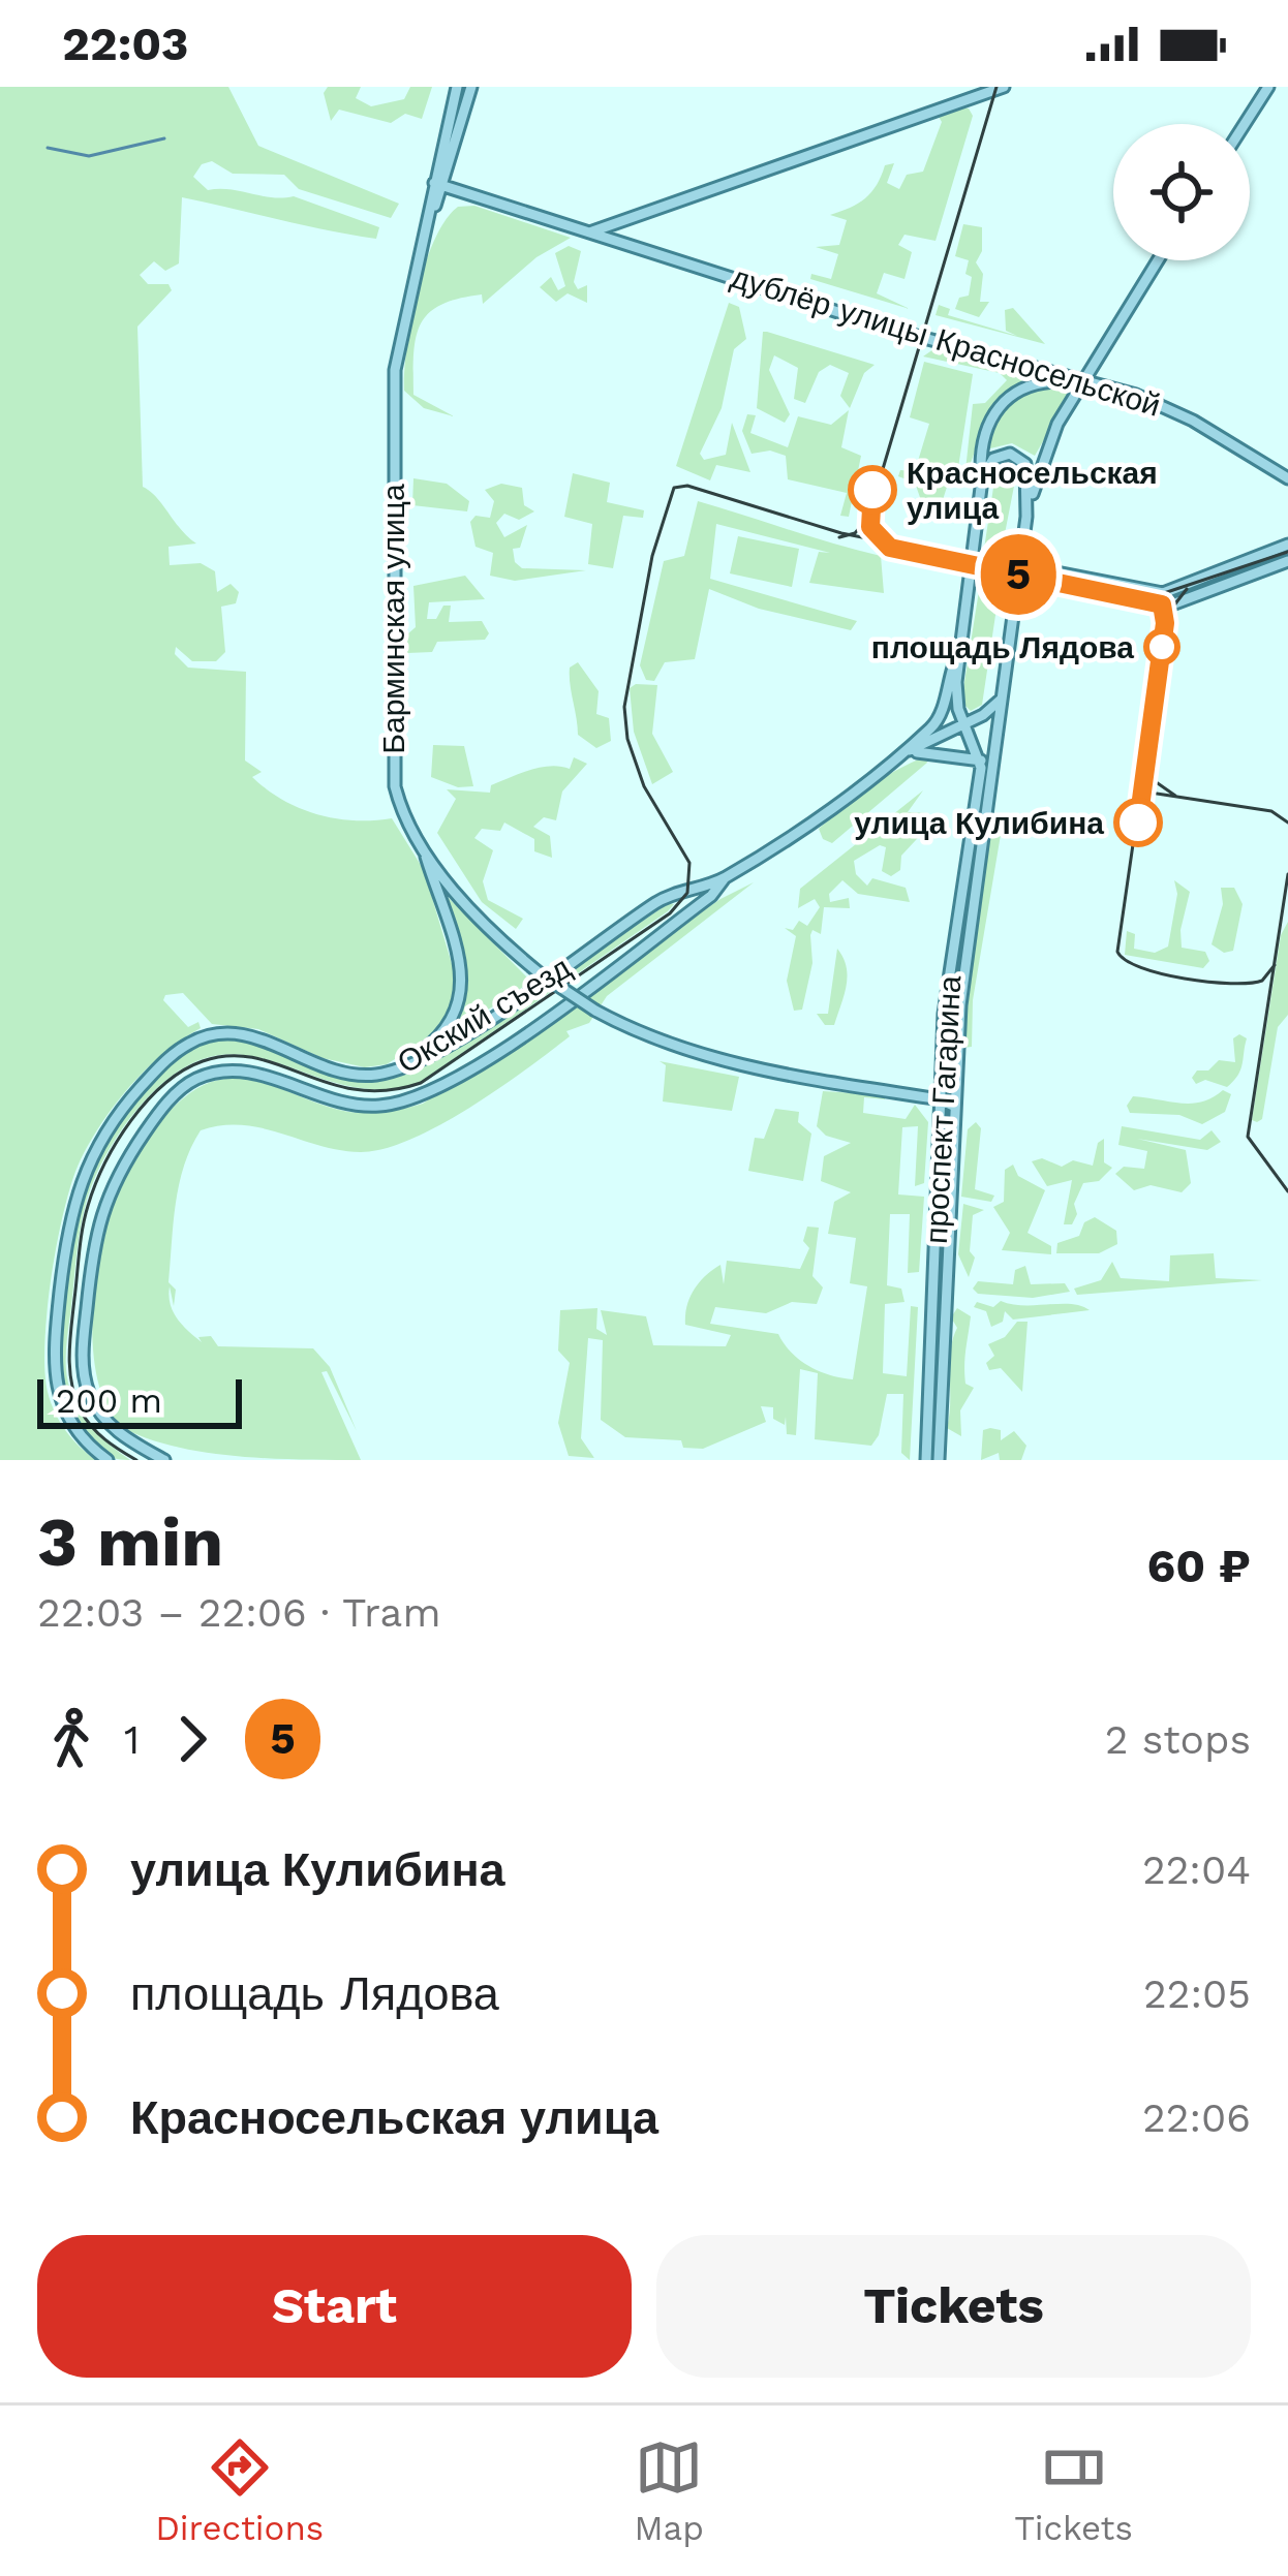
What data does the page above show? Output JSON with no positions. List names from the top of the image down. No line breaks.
{"streets":{"main road":["дублёр улицы Красносельской","Барминская улица","Окский съезд","проспект Гагарина"]},"crossings":[["дублёр улицы Красносельской","Барминская улица"],["Барминская улица","проспект Гагарина"]],"places":["Красносельская улица","площадь Лядова","улица Кулибина"],"lines":["tram line 5"],"scale_bar":"200 m","page":{"status":"22:03","on_map":"5","scale":"200 m","heading":["3 min","22:03 – 22:06 · Tram","60 ₽"],"legs":["1","5","2 stops"],"list":[{"name":"улица Кулибина","value":"22:04"},{"name":"площадь Лядова","value":"22:05"},{"name":"Красносельская улица","value":"22:06"}],"buttons":["Start","Tickets"],"tabs":["Directions","Map","Tickets"]}}
